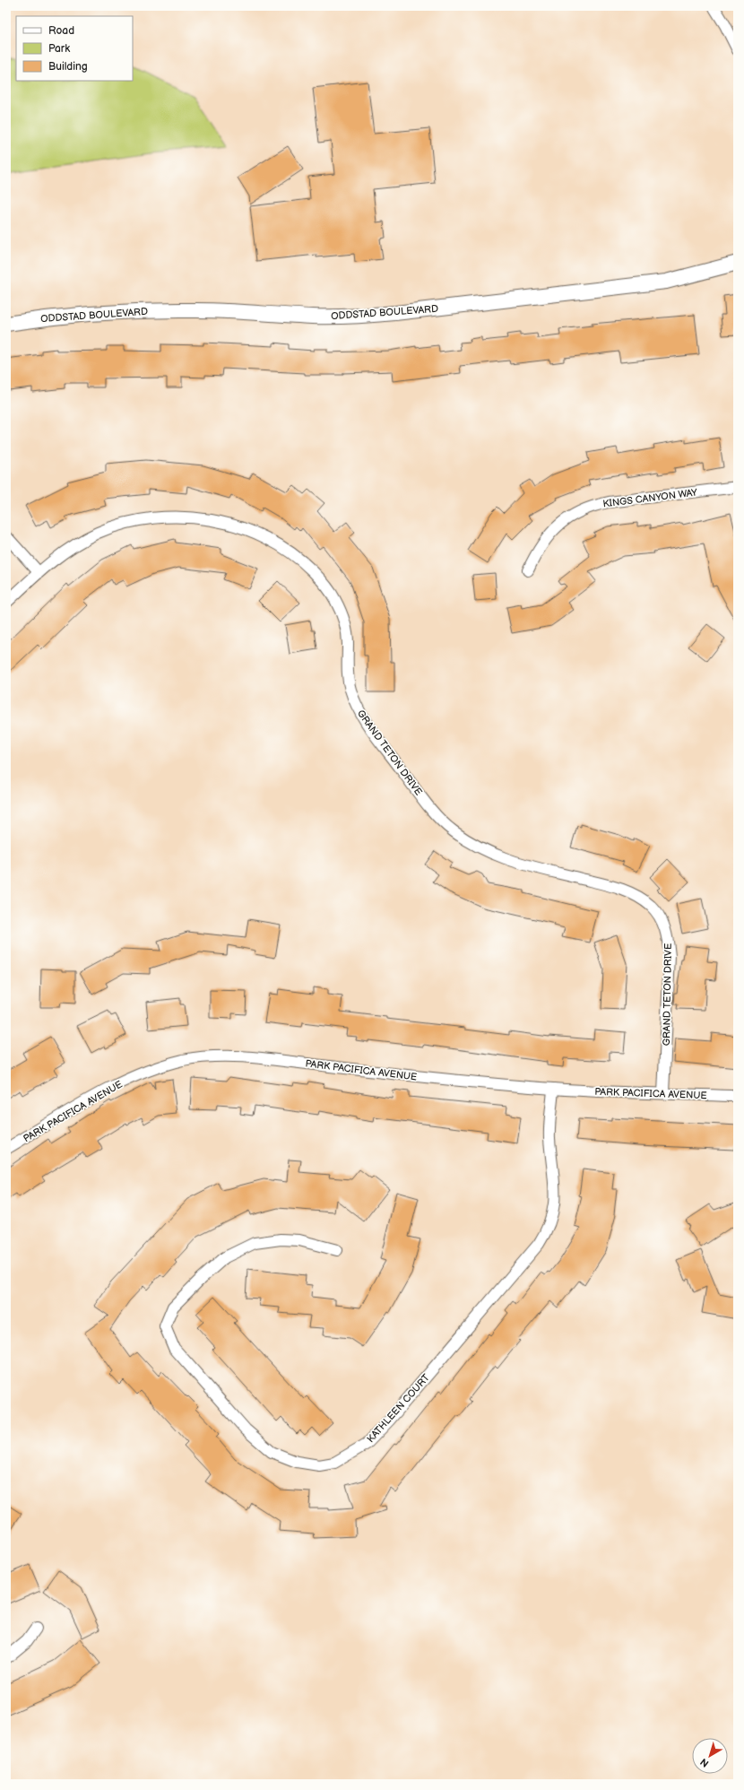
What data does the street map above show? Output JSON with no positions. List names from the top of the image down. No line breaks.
{"streets":{"street":["ODDSTAD BOULEVARD","KINGS CANYON WAY","GRAND TETON DRIVE","PARK PACIFICA AVENUE","KATHLEEN COURT"]},"crossings":[["GRAND TETON DRIVE","PARK PACIFICA AVENUE"],["PARK PACIFICA AVENUE","KATHLEEN COURT"]],"legend":["Road","Park","Building"],"north":"bottom left"}
